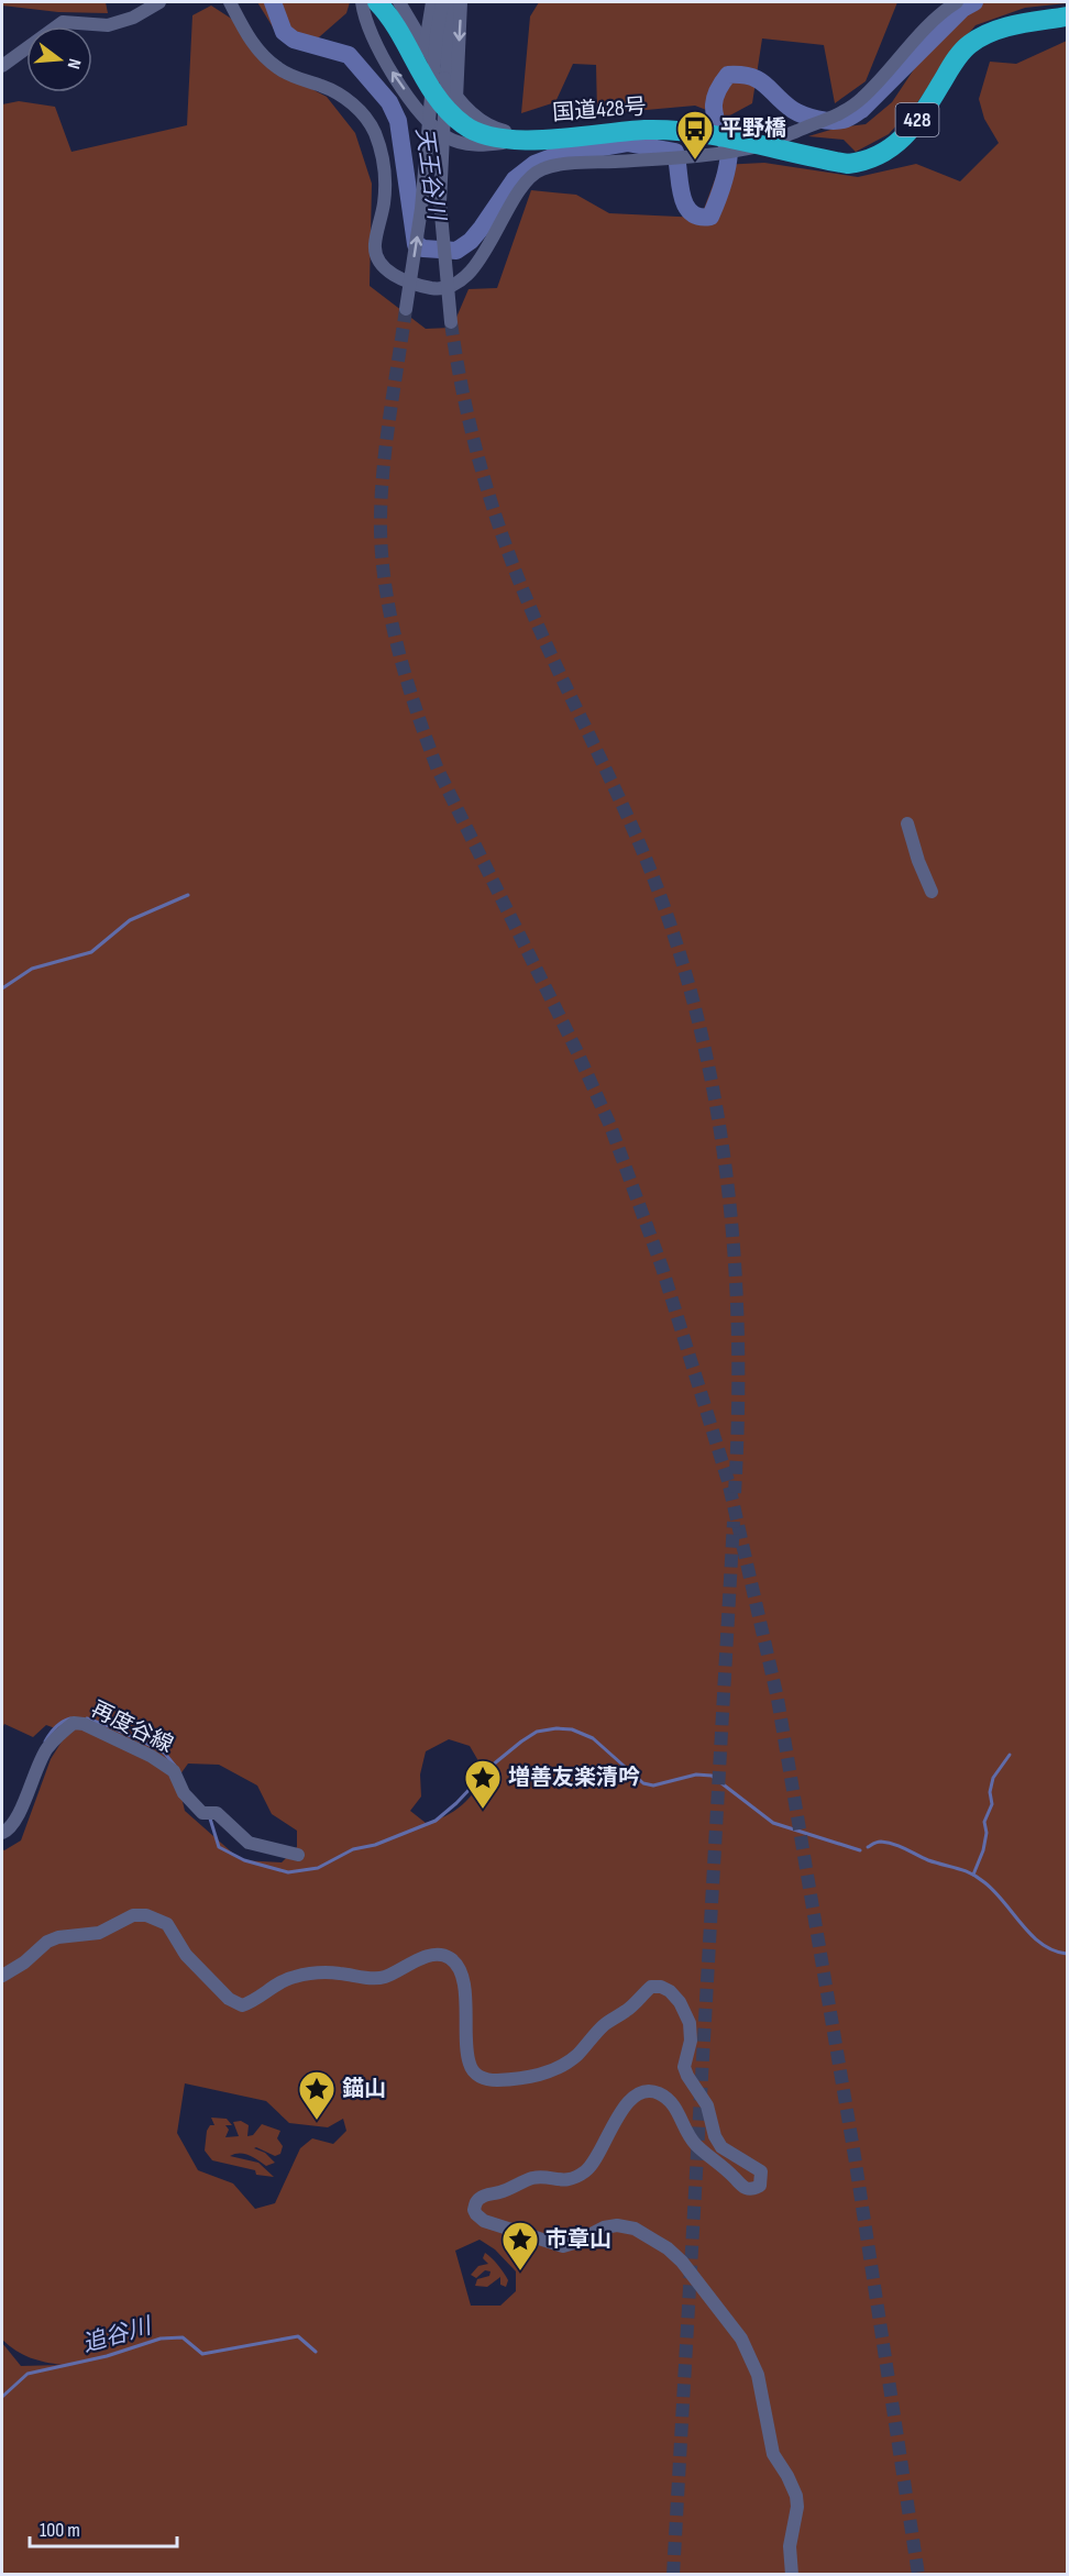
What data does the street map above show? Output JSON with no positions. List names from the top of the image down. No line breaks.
{"streets":{"highway":["国道428号","428"],"street":["再度谷線"]},"water":["天王谷川","追谷川"],"places":{"bus stop":["平野橋"],"place":["増善友楽清吟","錨山","市章山"]},"scale_bar":"100 m","north":"right"}
